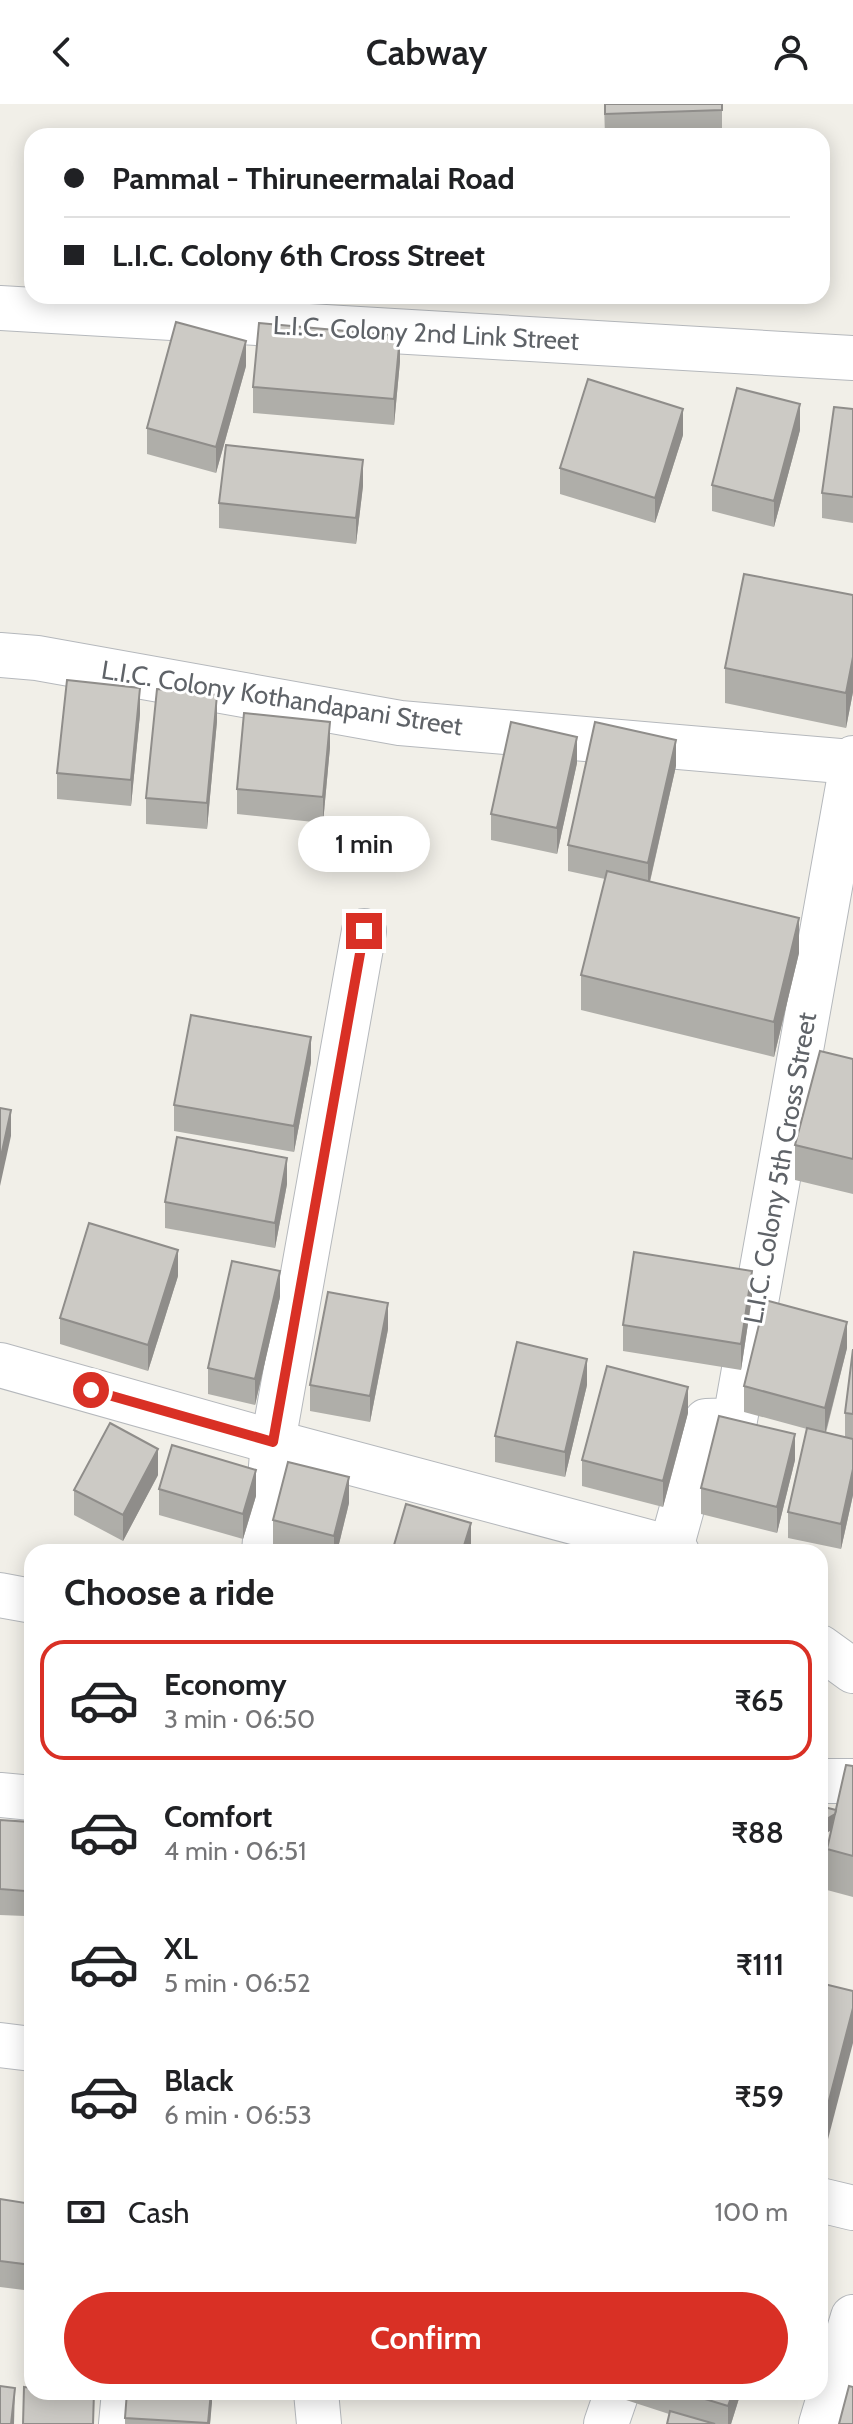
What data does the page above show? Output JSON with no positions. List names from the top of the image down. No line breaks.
{"streets":{"street":["L.I.C. Colony 2nd Link Street","L.I.C. Colony Kothandapani Street","L.I.C. Colony 5th Cross Street"]},"crossings":[["L.I.C. Colony Kothandapani Street","L.I.C. Colony 5th Cross Street"]],"page":{"header":"Cabway","banner":["Pammal - Thiruneermalai Road","L.I.C. Colony 6th Cross Street"],"bubble":"1 min","heading":"Choose a ride","list":[{"name":"Economy","note":"3 min · 06:50","value":"₹65"},{"name":"Comfort","note":"4 min · 06:51","value":"₹88"},{"name":"XL","note":"5 min · 06:52","value":"₹111"},{"name":"Black","note":"6 min · 06:53","value":"₹59"}],"pay":["Cash","100 m"],"buttons":"Confirm"}}
